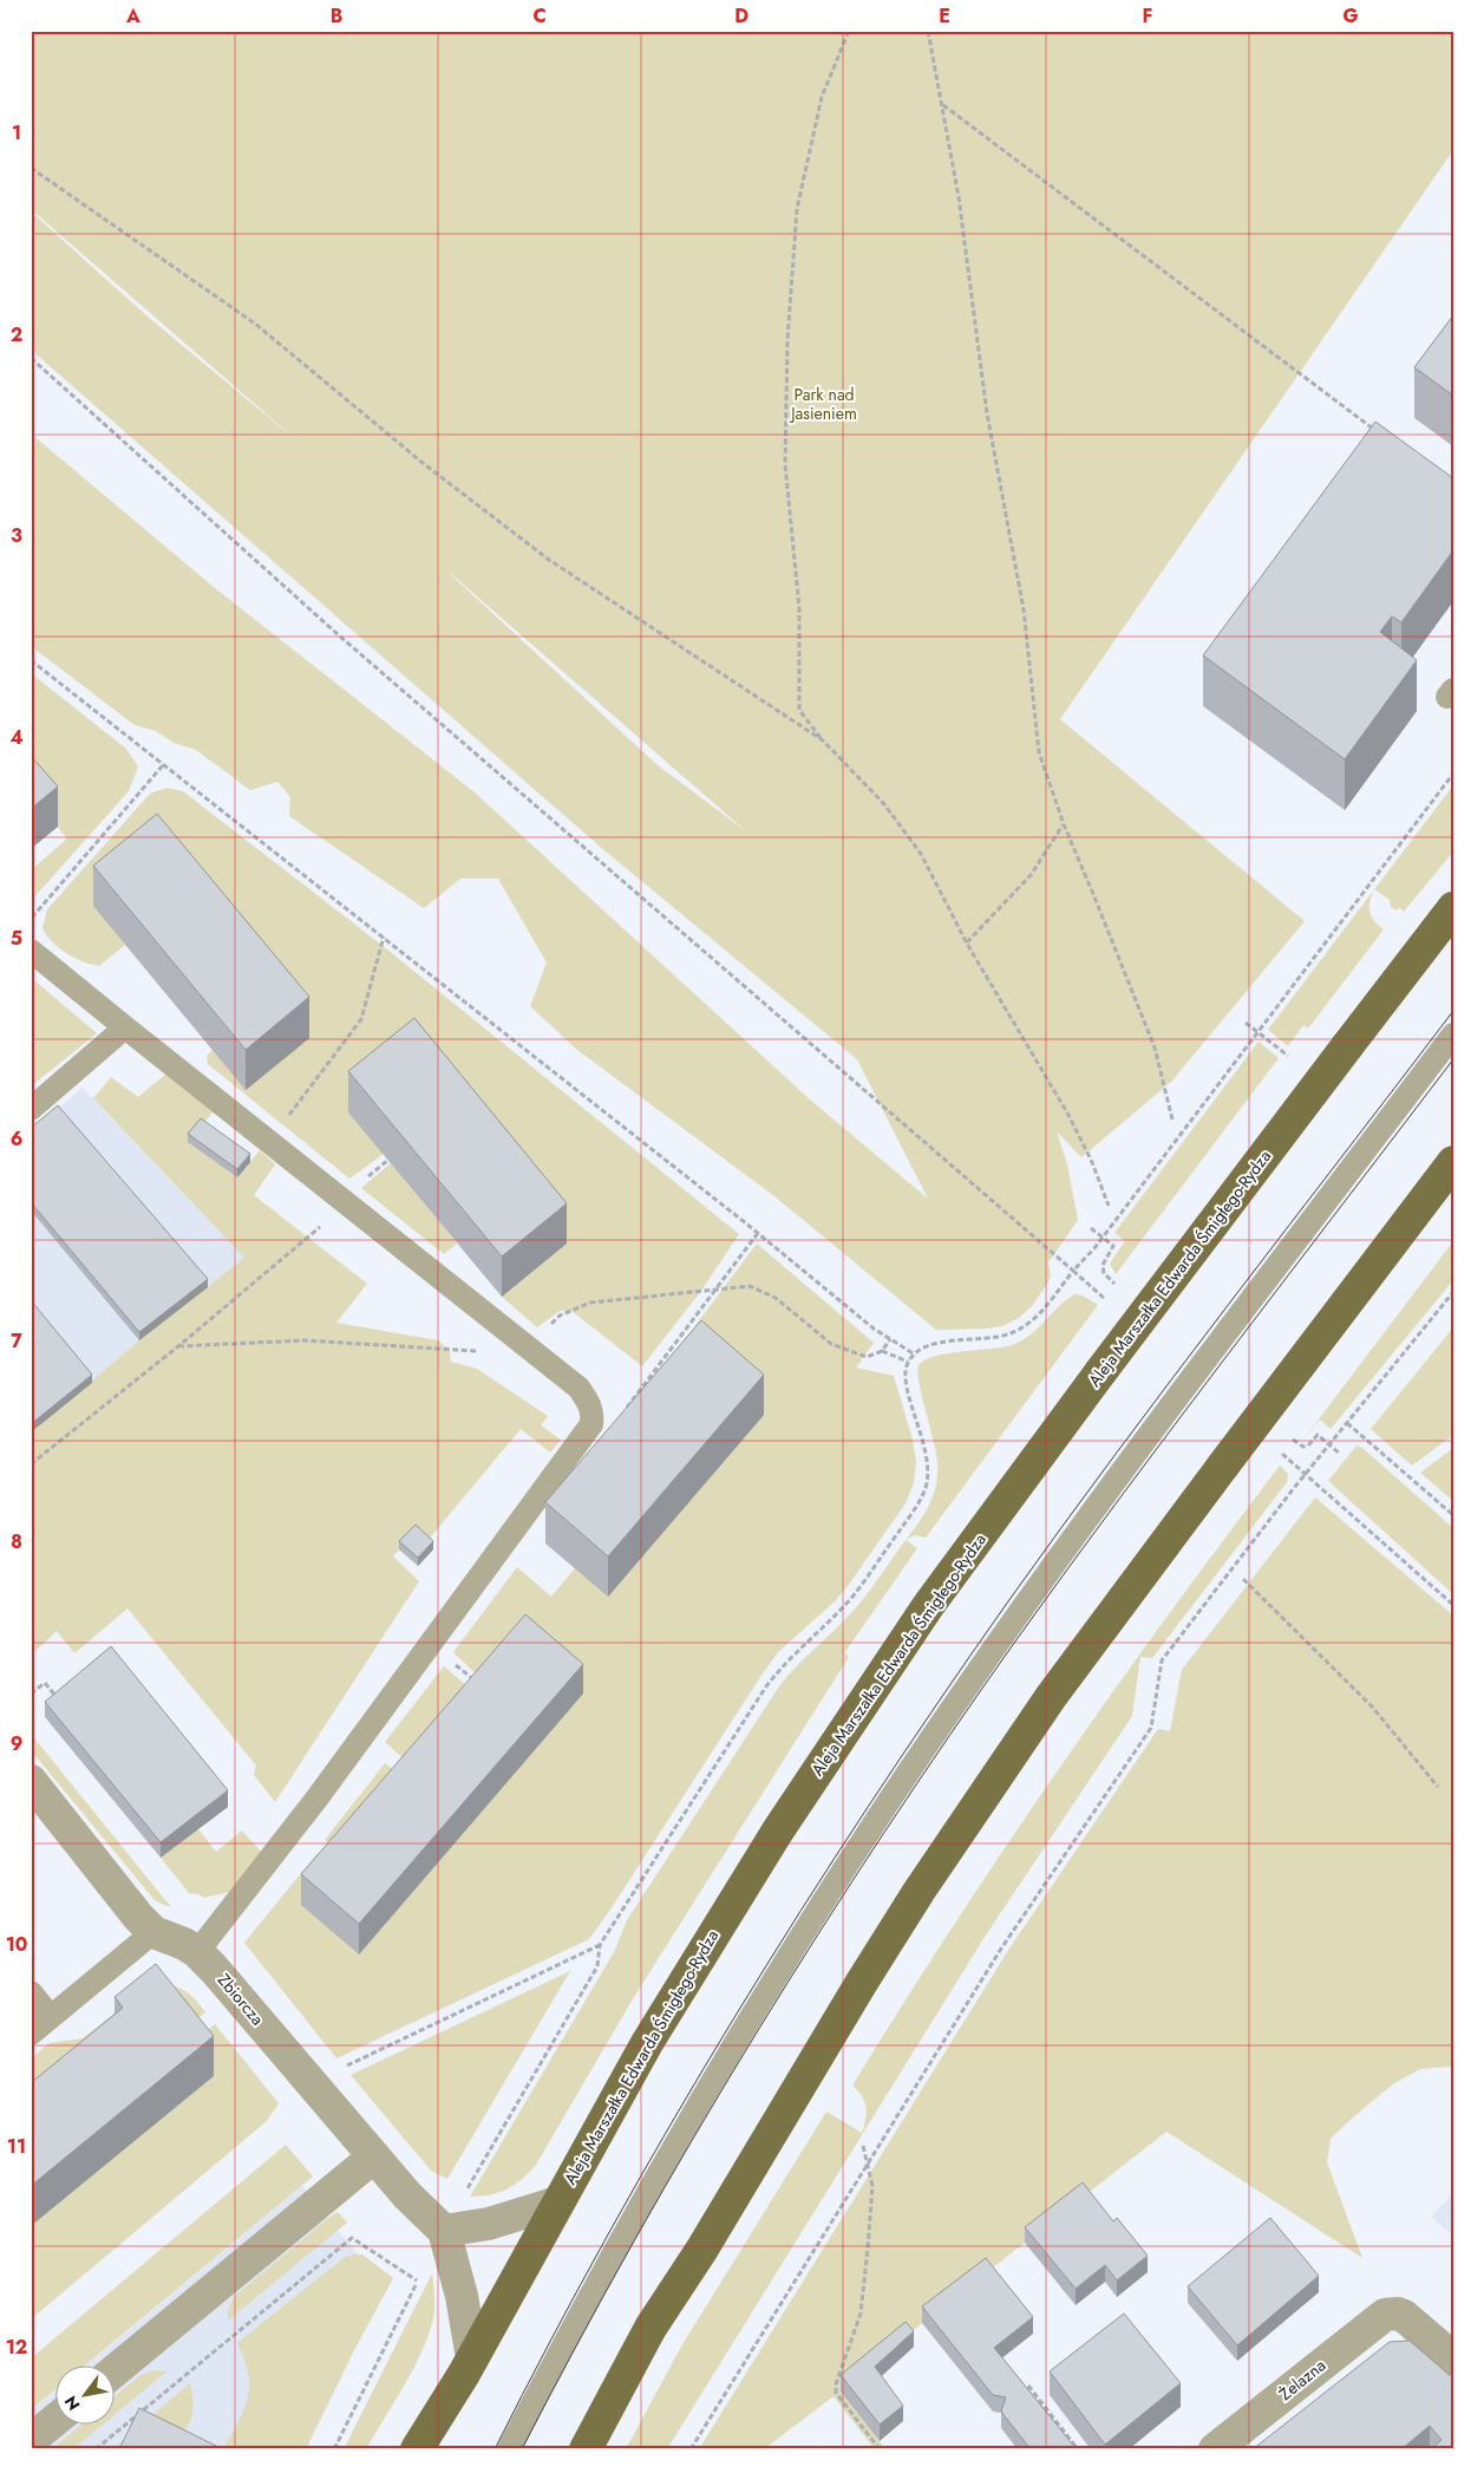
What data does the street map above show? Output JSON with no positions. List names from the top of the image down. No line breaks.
{"streets":{"main road":["Aleja Marszałka Edwarda Śmigłego-Rydza"],"street":["Zbiorcza","Żelazna"]},"parks":["Park nad Jasieniem"],"north":"bottom left","grid":{"columns":["A","B","C","D","E","F","G"],"rows":["1","2","3","4","5","6","7","8","9","10","11","12"]}}
